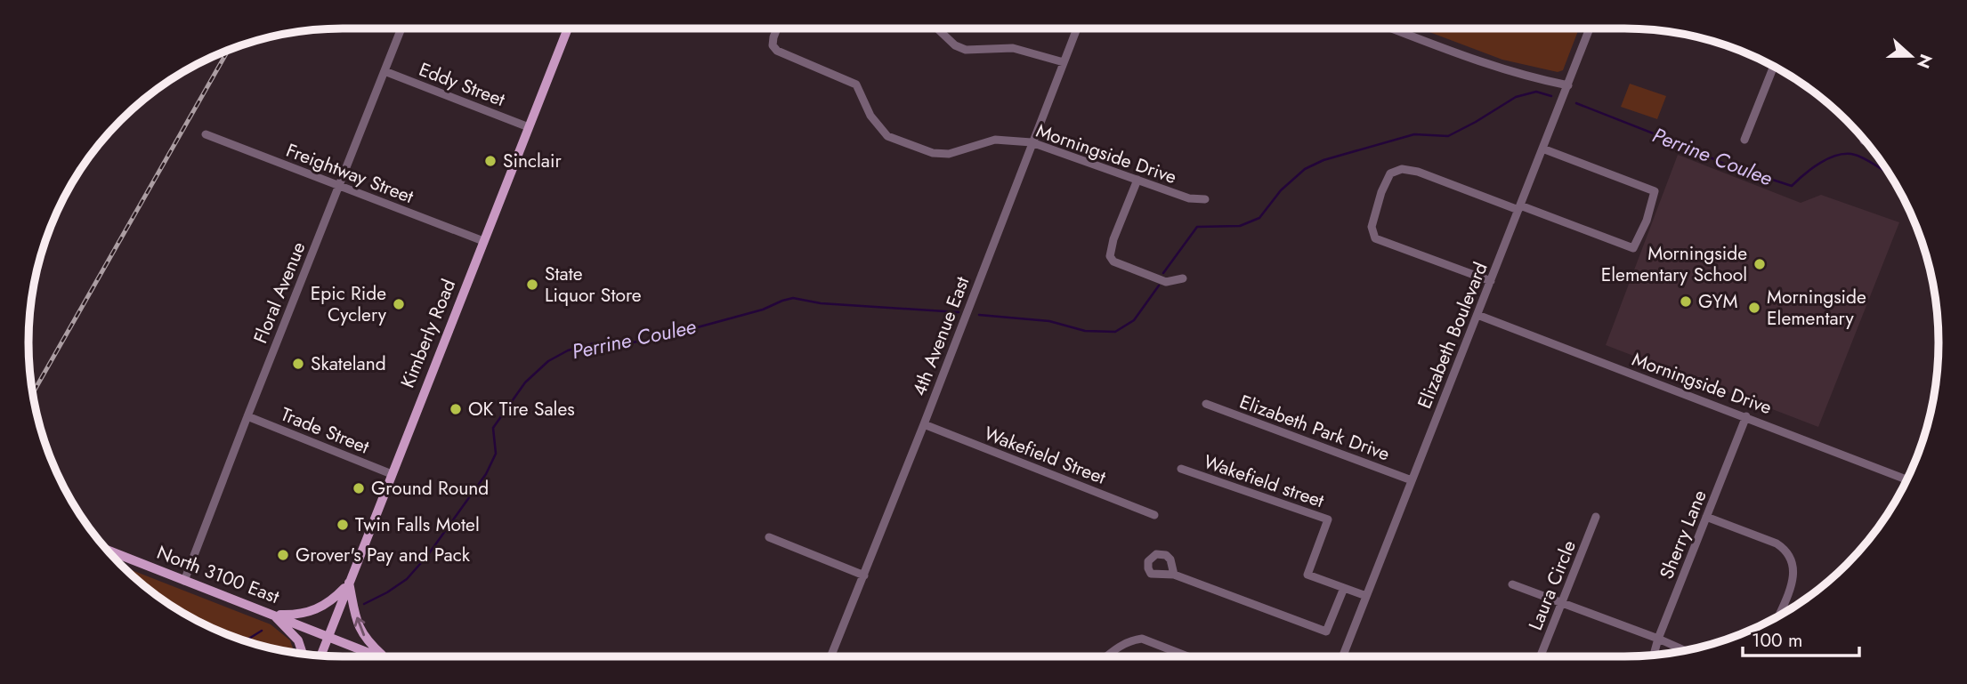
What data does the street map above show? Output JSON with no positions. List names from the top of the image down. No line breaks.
{"streets":{"main road":["Kimberly Road","North 3100 East"],"street":["Eddy Street","Morningside Drive","Freightway Street","Floral Avenue","Elizabeth Boulevard","4th Avenue East","Elizabeth Park Drive","Trade Street","Wakefield Street","Wakefield street","Sherry Lane","Laura Circle"]},"crossings":[["Eddy Street","Floral Avenue"],["Eddy Street","Kimberly Road"],["Morningside Drive","Elizabeth Boulevard"],["Morningside Drive","4th Avenue East"],["Morningside Drive","Sherry Lane"],["Freightway Street","Floral Avenue"],["Freightway Street","Kimberly Road"],["Floral Avenue","Trade Street"],["Floral Avenue","North 3100 East"],["Kimberly Road","Trade Street"],["Kimberly Road","North 3100 East"],["Elizabeth Boulevard","Elizabeth Park Drive"],["Elizabeth Boulevard","Wakefield street"],["4th Avenue East","Wakefield Street"]],"water":["Perrine Coulee"],"places":["Sinclair","Morningside Elementary School","State Liquor Store","GYM","Epic Ride Cyclery","Morningside Elementary","Skateland","OK Tire Sales","Ground Round","Twin Falls Motel","Grover's Pay and Pack"],"scale_bar":"100 m","north":"right"}
